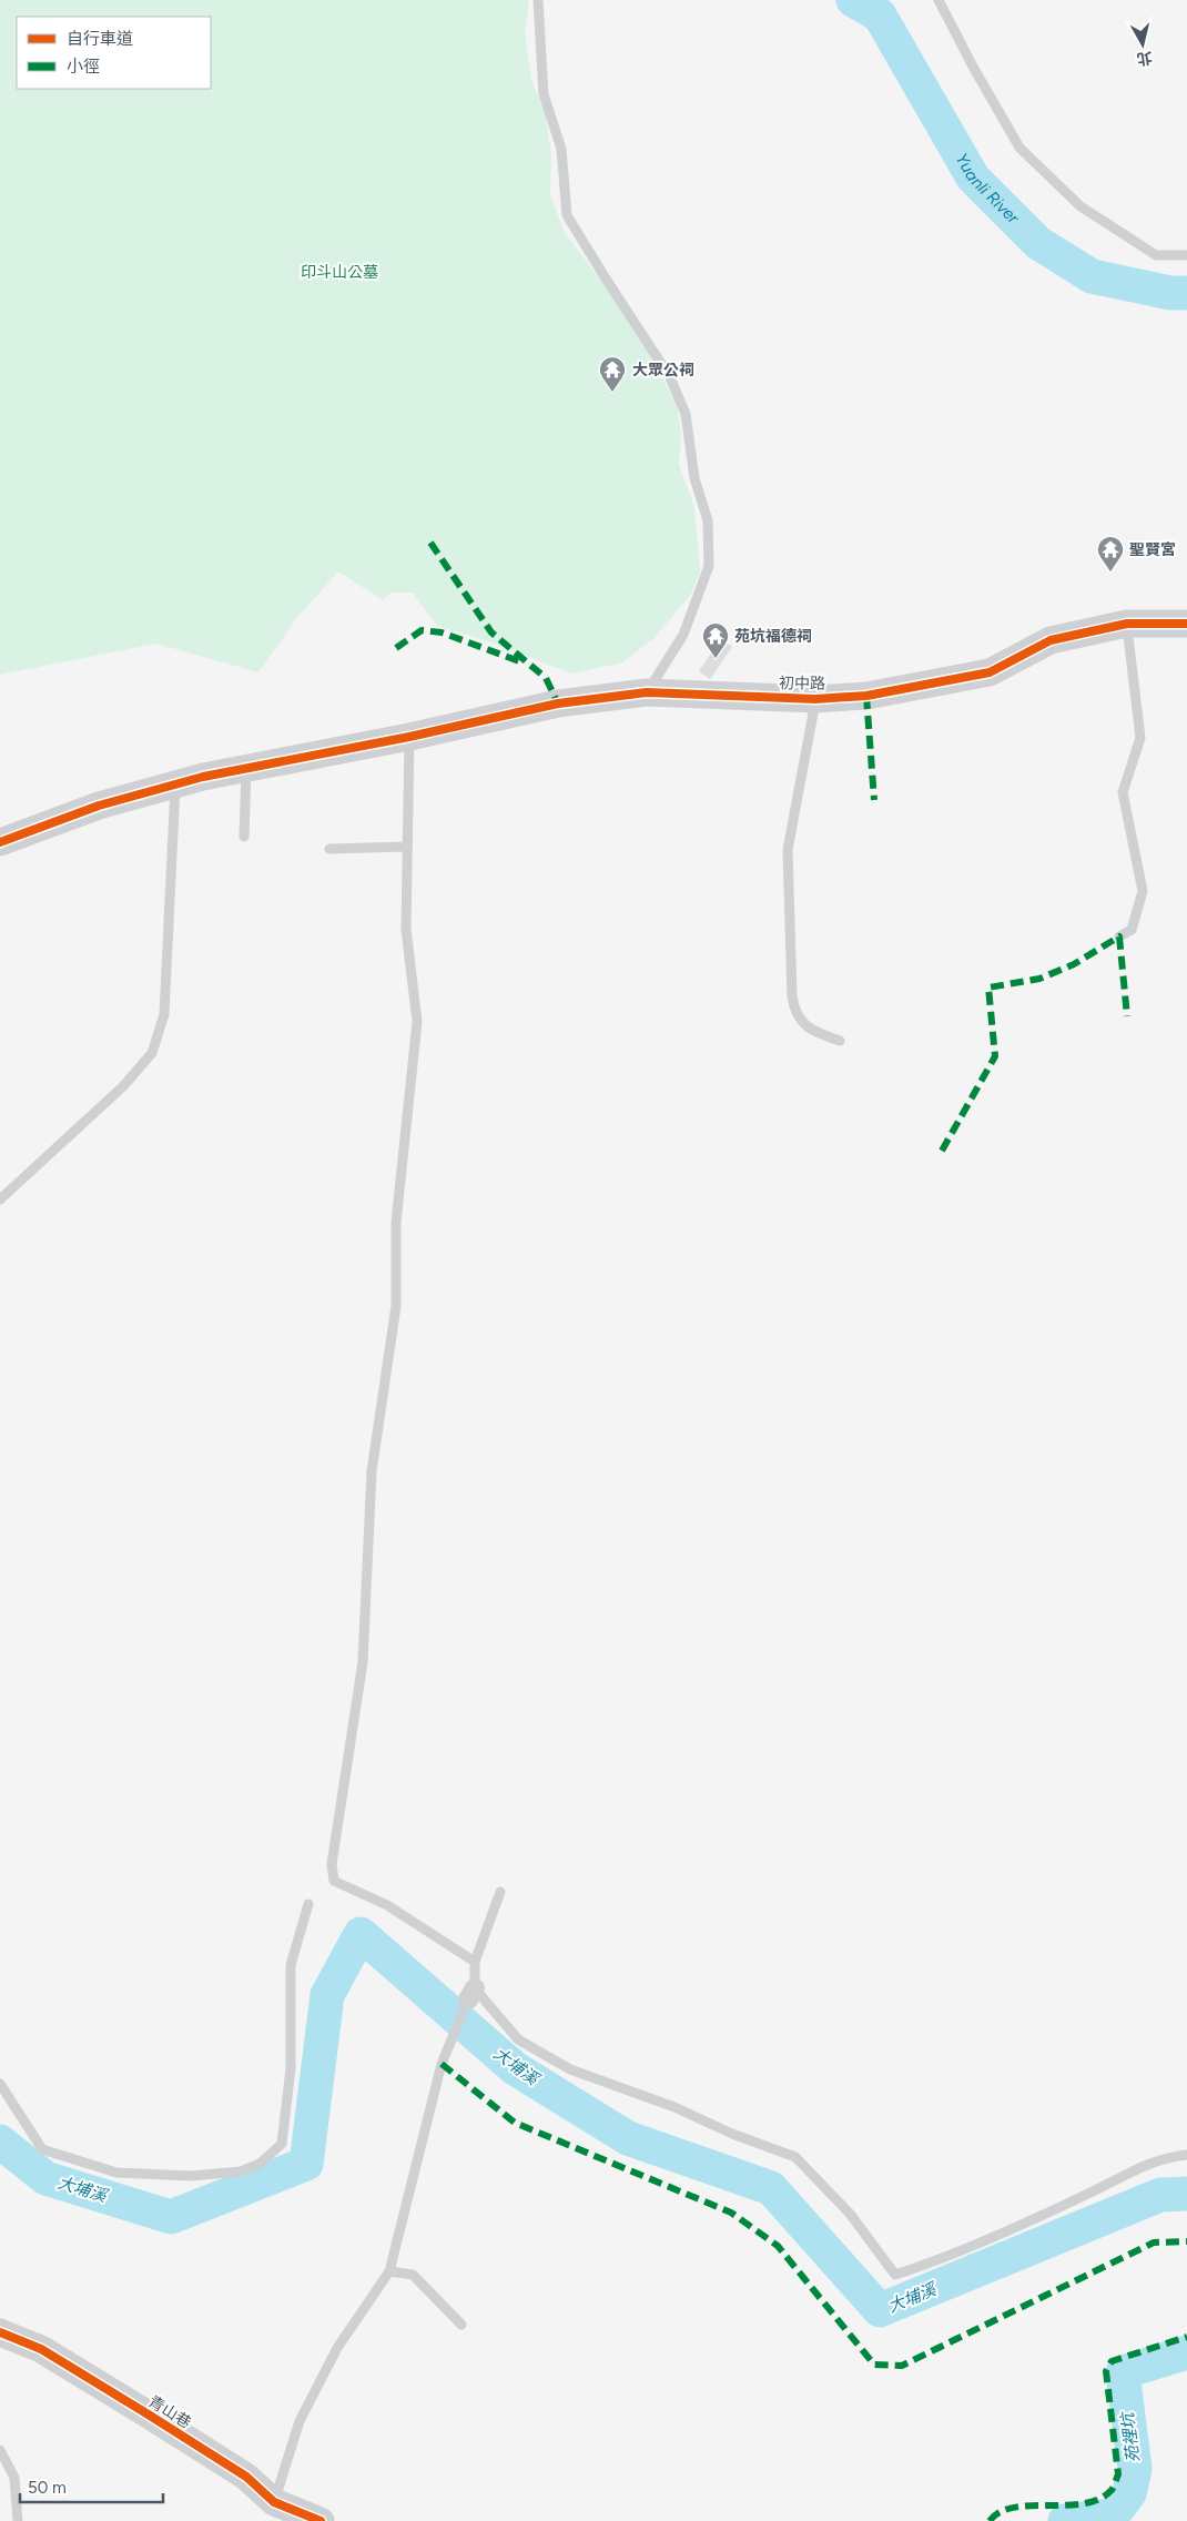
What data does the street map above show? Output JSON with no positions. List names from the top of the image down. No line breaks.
{"streets":{"street":["初中路","青山巷"]},"water":["Yuanli River","大埔溪","苑裡坑"],"parks":["印斗山公墓"],"places":{"temple":["大眾公祠","聖賢宮","苑坑福德祠"]},"legend":["自行車道","小徑"],"scale_bar":"50 m","north":"bottom"}
